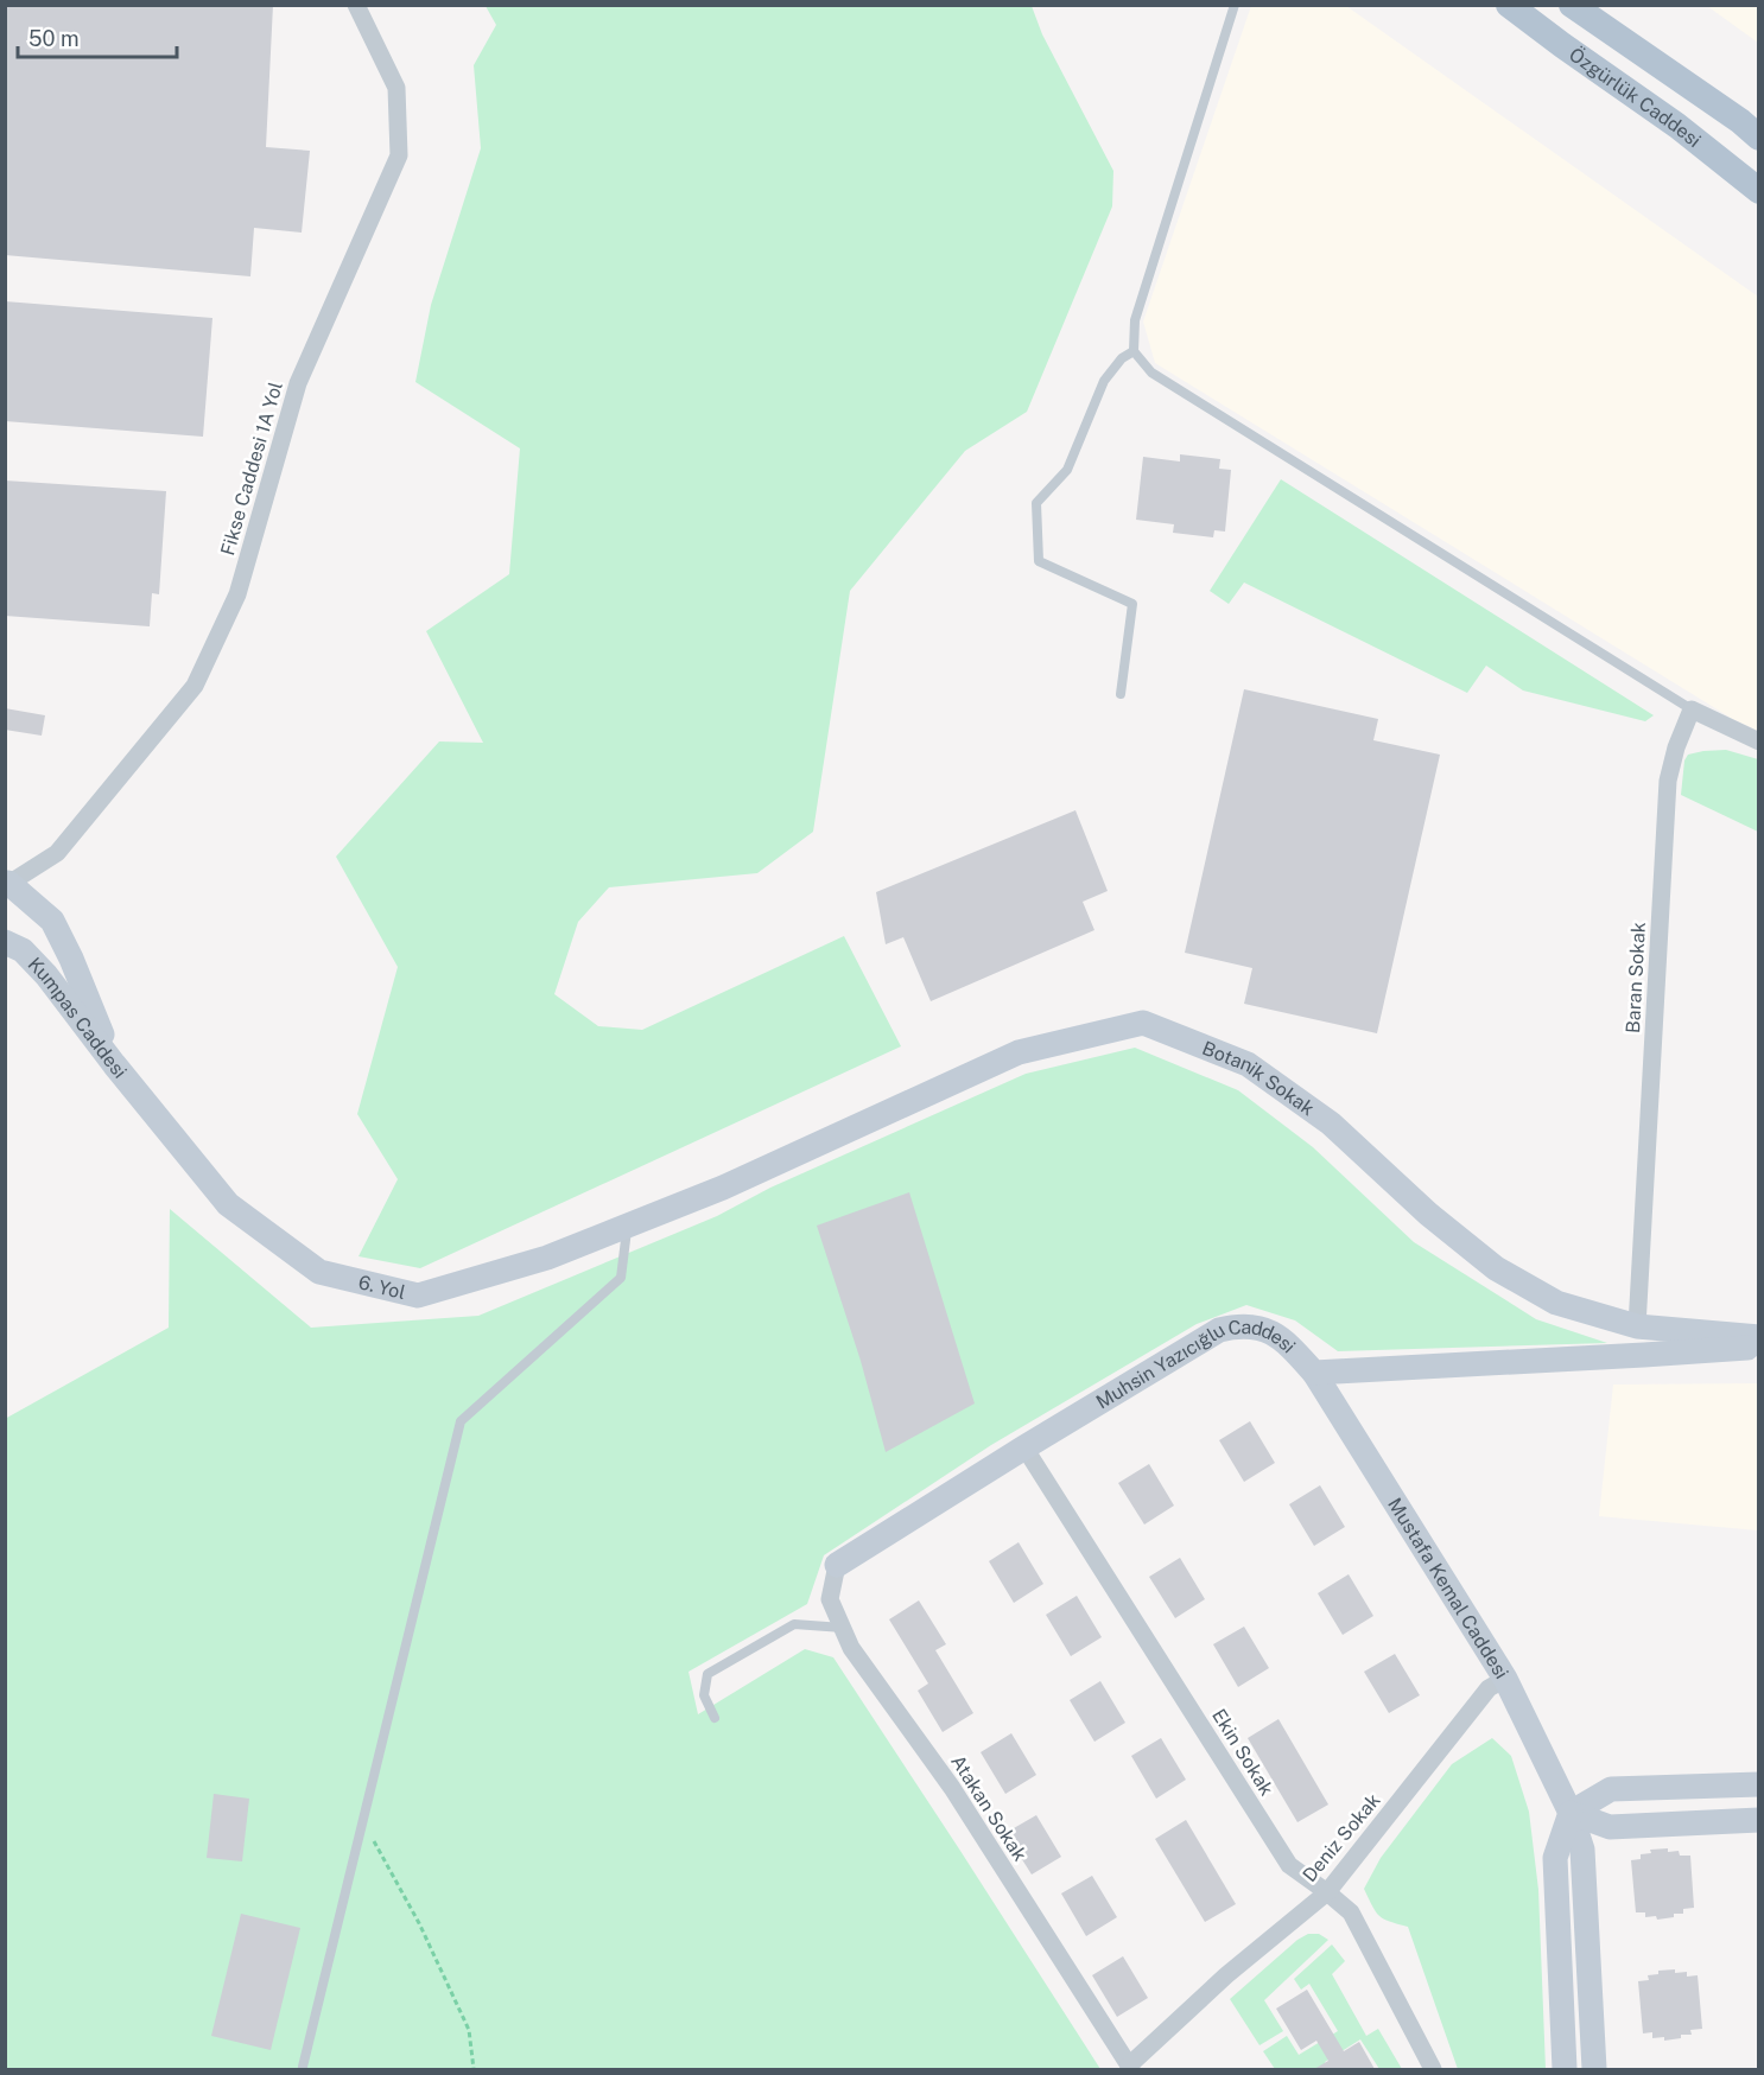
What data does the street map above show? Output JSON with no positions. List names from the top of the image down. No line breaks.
{"streets":{"main road":["Özgürlük Caddesi"],"street":["Fikse Caddesi 1A Yol","Baran Sokak","Kumpas Caddesi","Botanik Sokak","6. Yol","Muhsin Yazıcığlu Caddesi","Mustafa Kemal Caddesi","Ekin Sokak","Atakan Sokak","Deniz Sokak"]},"crossings":[["Fikse Caddesi 1A Yol","Kumpas Caddesi"],["Baran Sokak","Botanik Sokak"],["Kumpas Caddesi","6. Yol"],["Botanik Sokak","6. Yol"],["Muhsin Yazıcığlu Caddesi","Mustafa Kemal Caddesi"],["Muhsin Yazıcığlu Caddesi","Ekin Sokak"],["Muhsin Yazıcığlu Caddesi","Atakan Sokak"],["Mustafa Kemal Caddesi","Deniz Sokak"],["Ekin Sokak","Deniz Sokak"],["Atakan Sokak","Deniz Sokak"]],"scale_bar":"50 m"}
